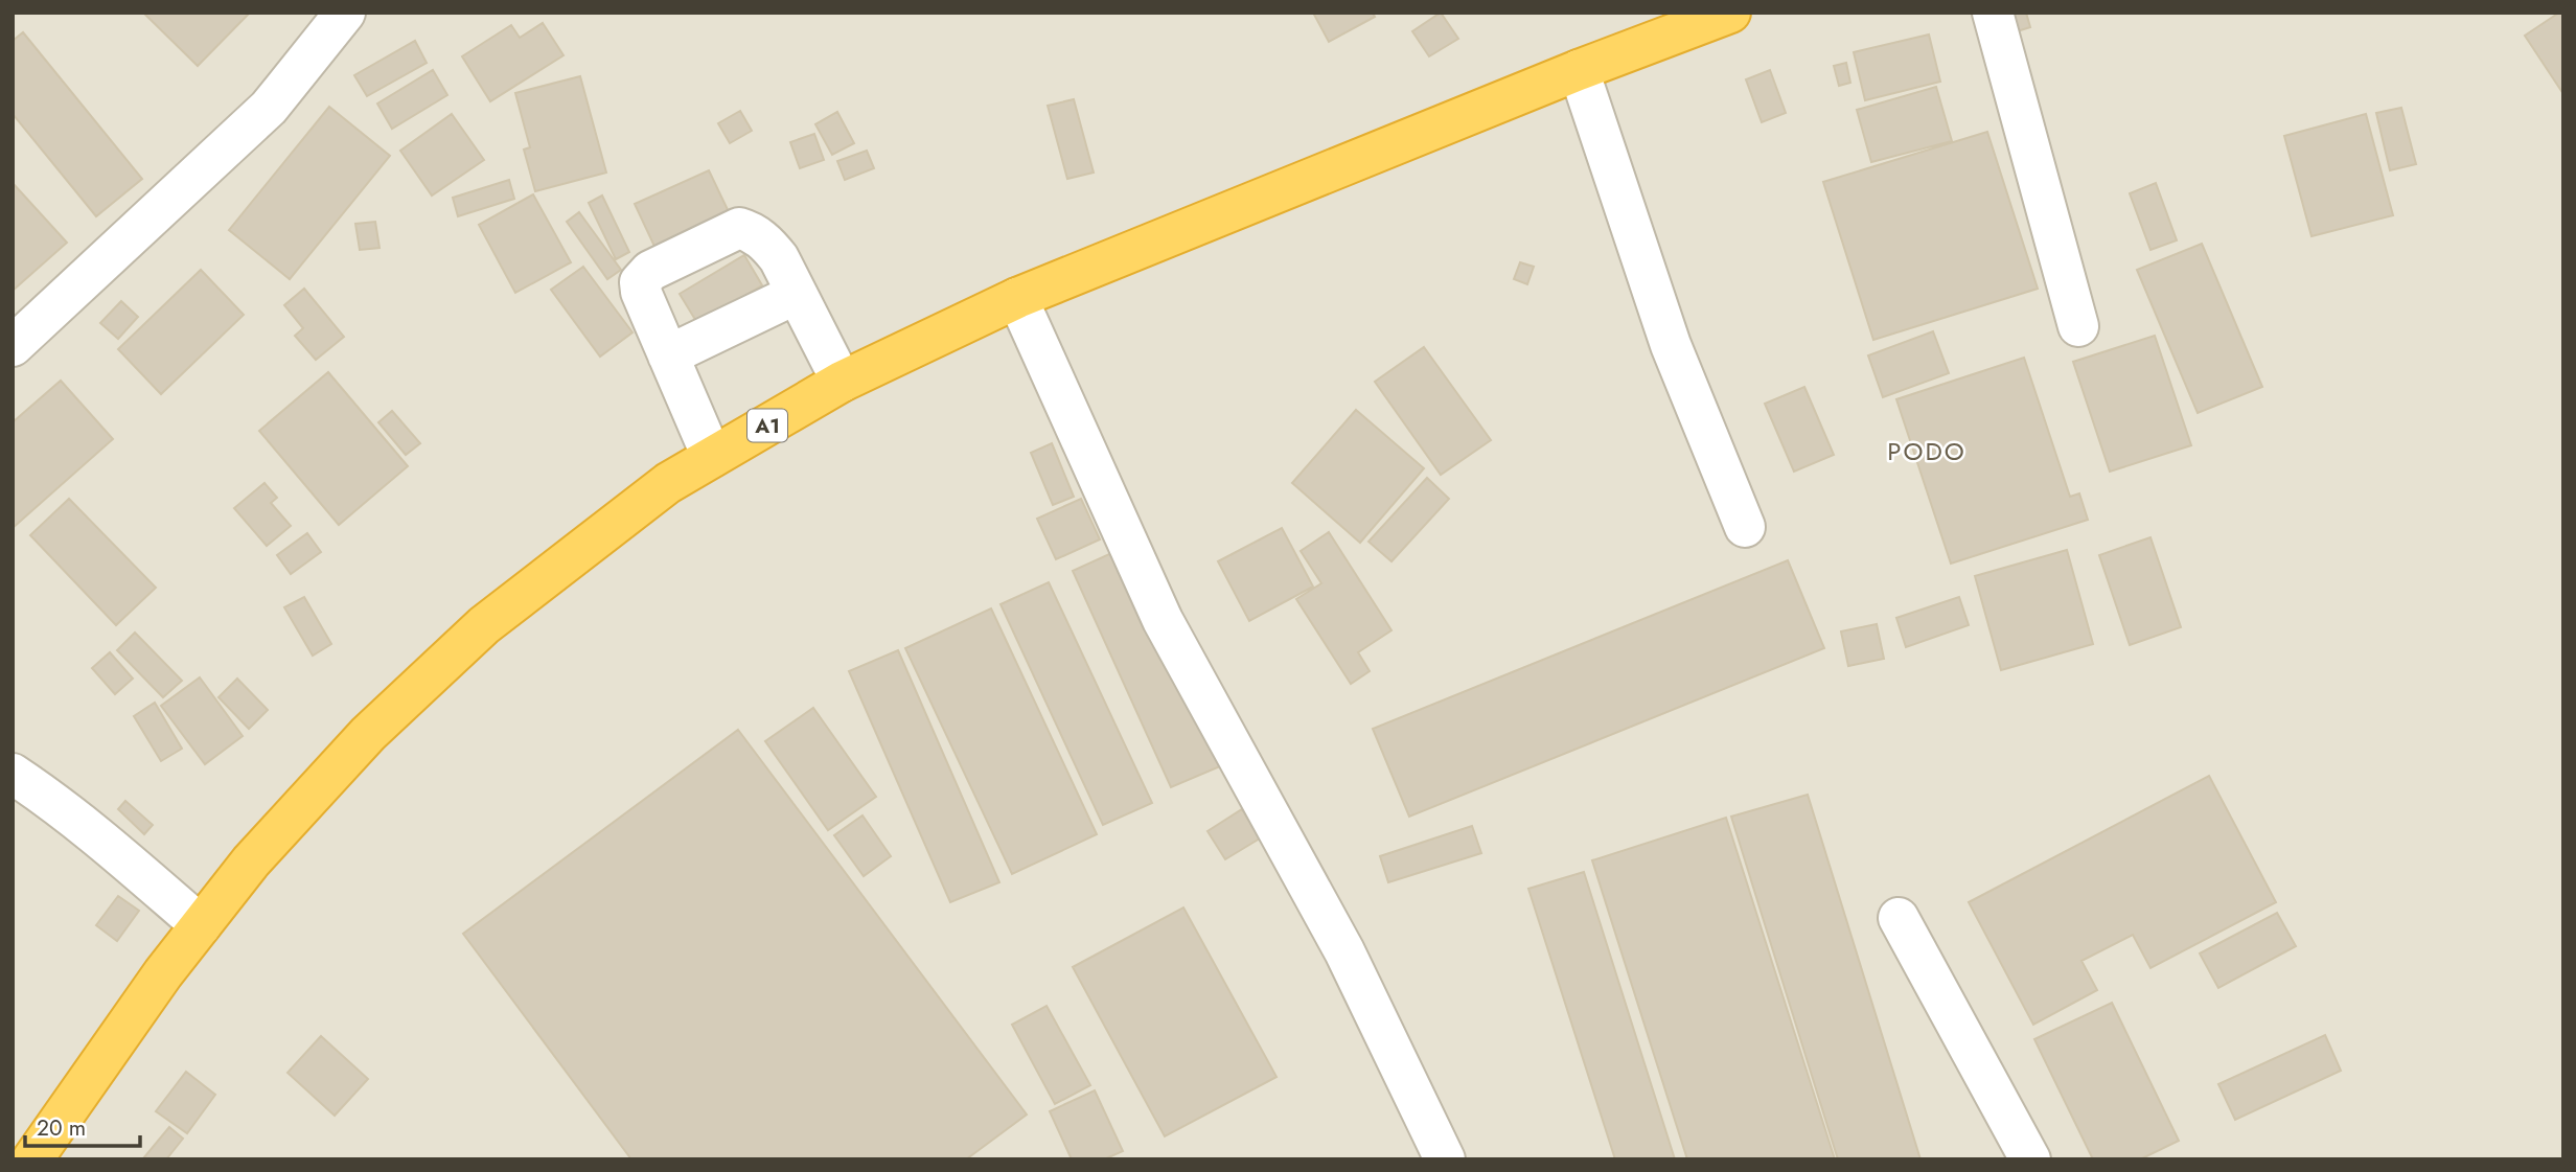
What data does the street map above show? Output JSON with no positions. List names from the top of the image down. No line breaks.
{"streets":{"highway":["A1"]},"districts":["PODO"],"scale_bar":"20 m"}
